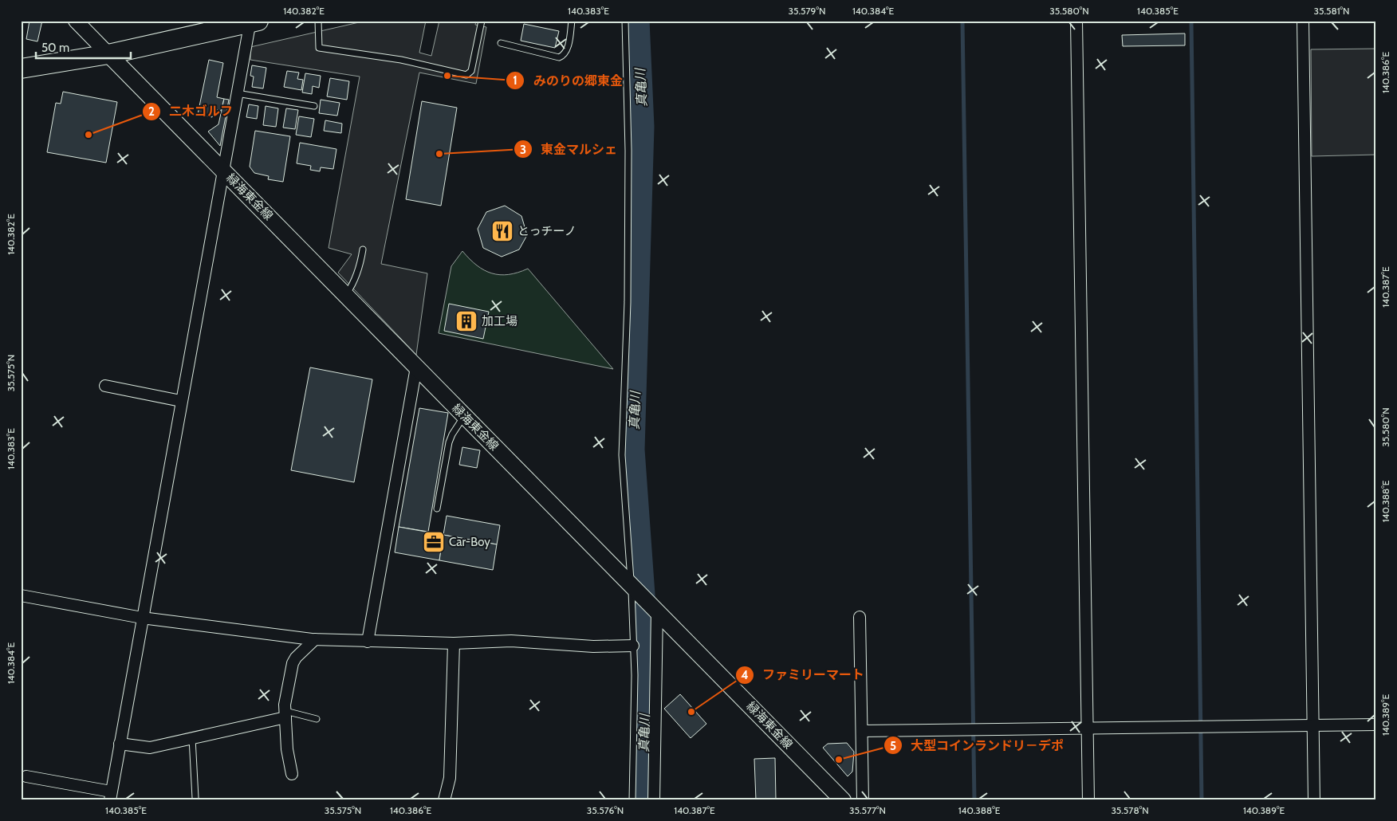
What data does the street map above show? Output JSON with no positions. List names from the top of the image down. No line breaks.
{"streets":{"main road":["緑海東金線"]},"water":["真亀川"],"places":{"other":["みのりの郷東金","二木ゴルフ","東金マルシェ","ファミリーマート","大型コインランドリ－デポ"],"restaurant":["とっチーノ"],"building":["加工場"],"office":["Car-Boy"]},"scale_bar":"50 m","coordinates":["140.382°E","140.383°E","35.579°N","140.384°E","35.580°N","140.385°E","35.581°N","140.386°E","140.387°E","35.575°N","140.388°E","140.389°E","35.576°N","35.577°N","35.578°N"]}
